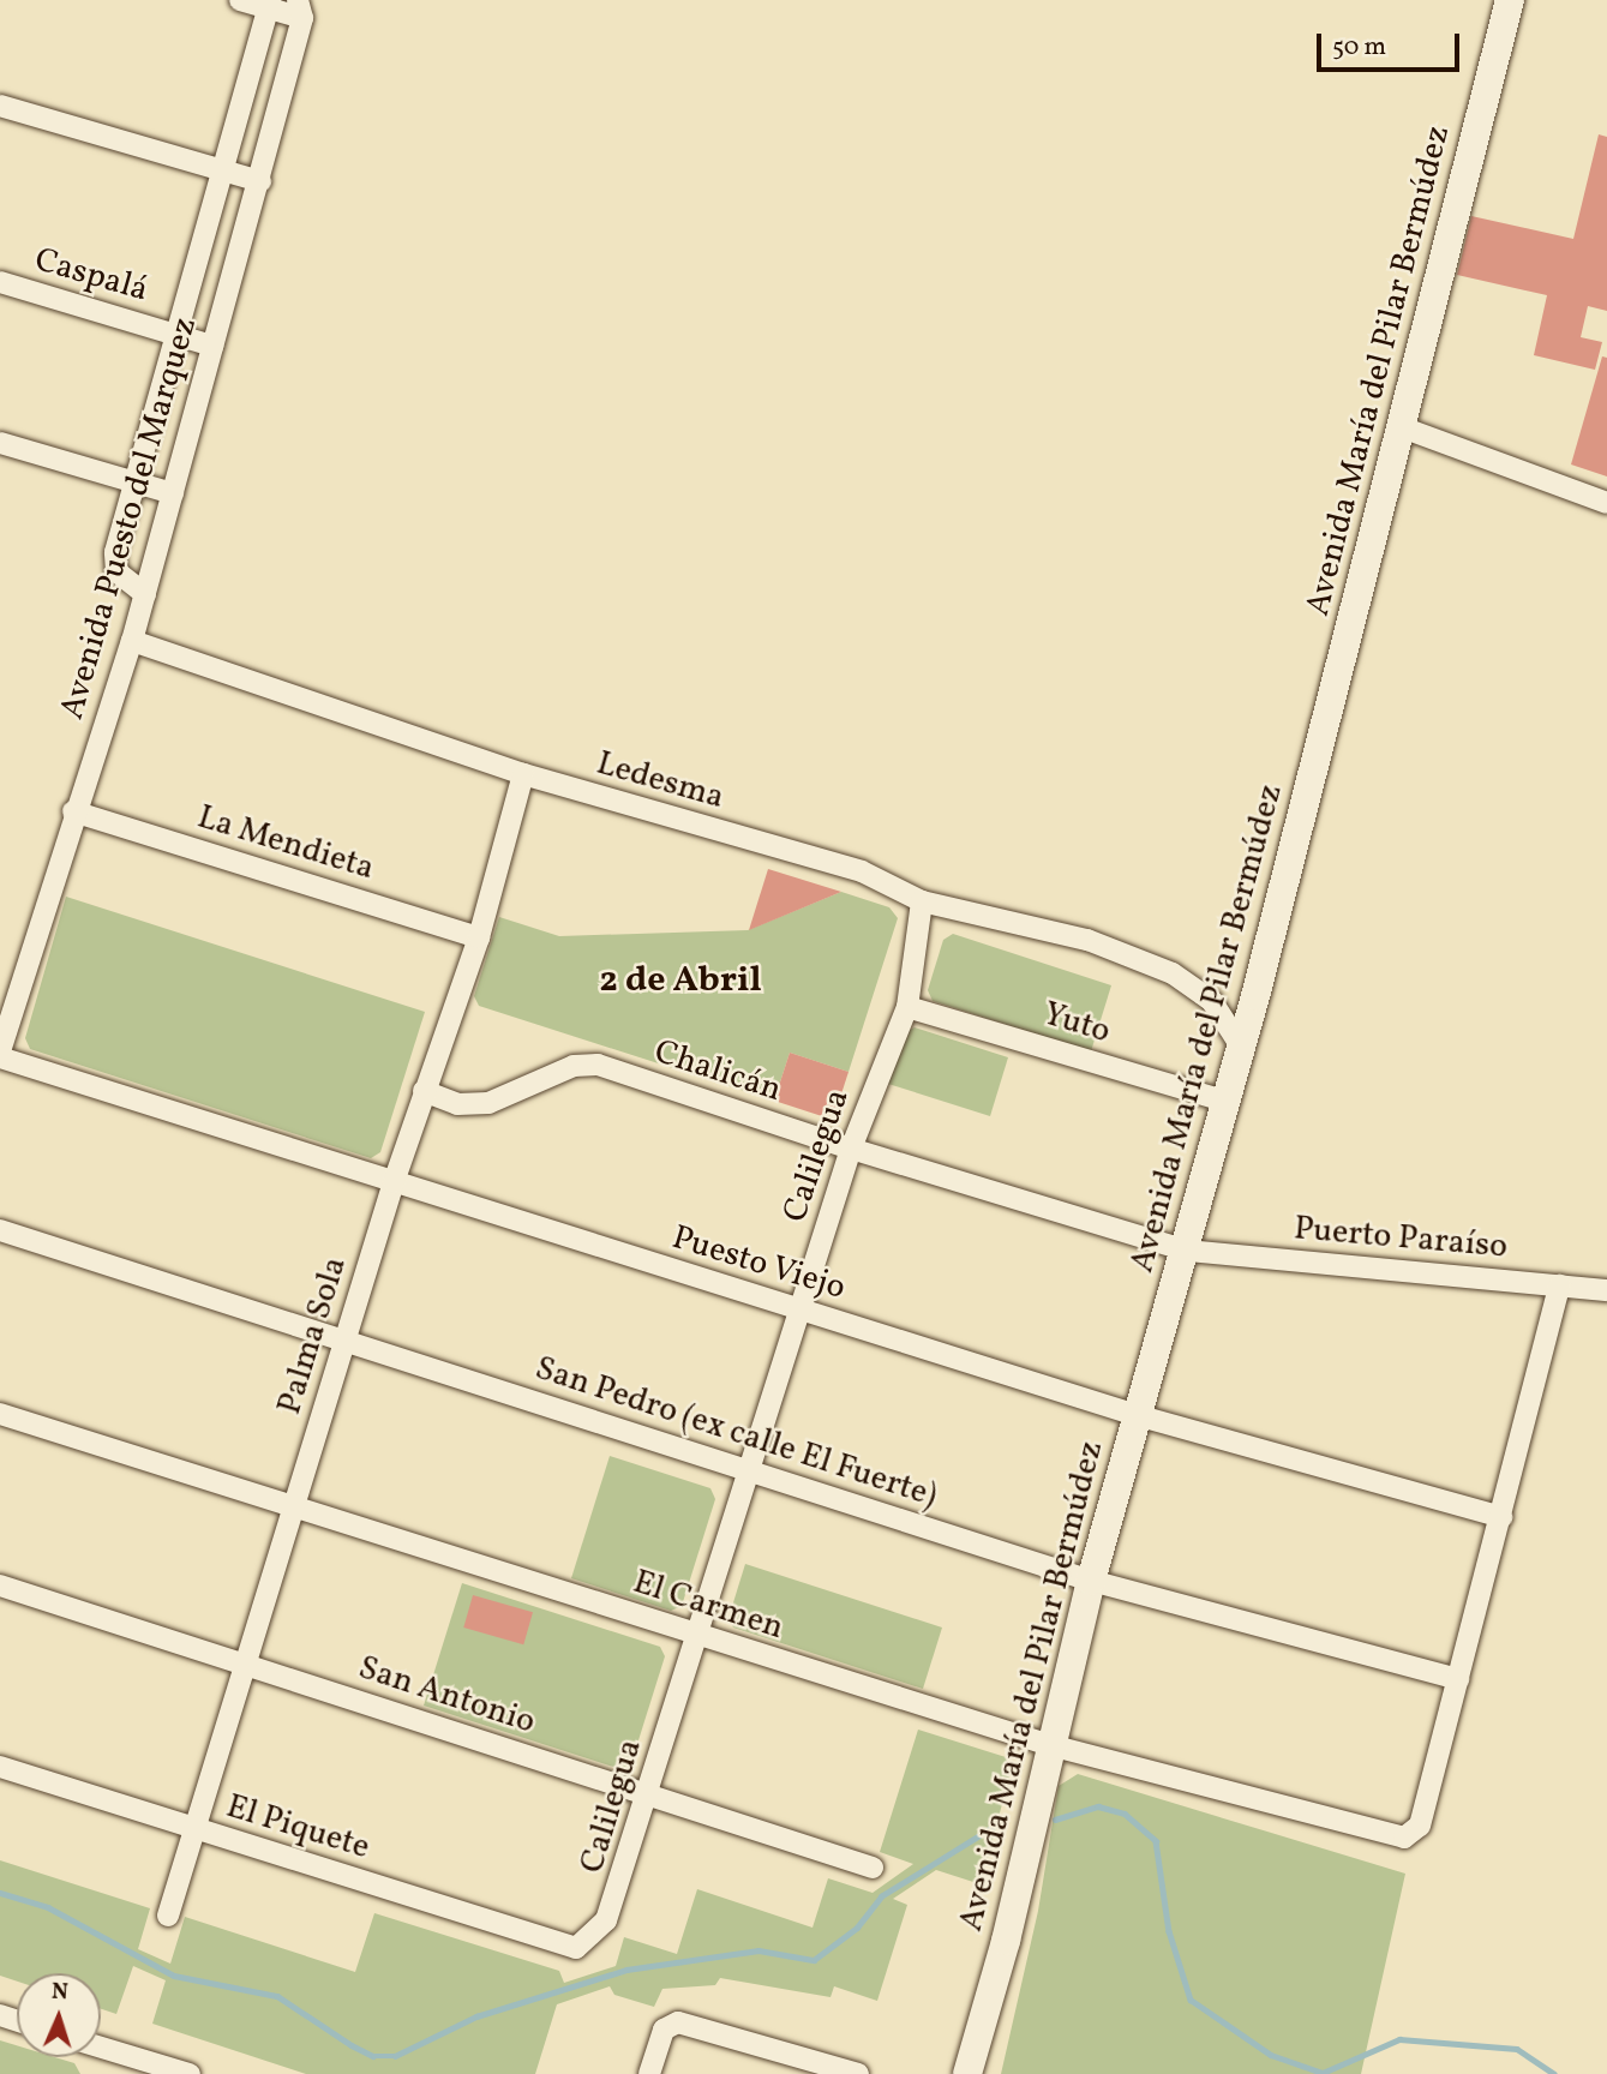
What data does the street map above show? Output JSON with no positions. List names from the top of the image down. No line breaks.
{"streets":{"street":["Caspalá","Avenida María del Pilar Bermúdez","Avenida Puesto del Marquez","Ledesma","La Mendieta","Yuto","Chalicán","Calilegua","Puerto Paraíso","Puesto Viejo","Palma Sola","San Pedro (ex calle El Fuerte)","El Carmen","San Antonio","El Piquete"]},"crossings":[["Caspalá","Avenida Puesto del Marquez"],["Avenida María del Pilar Bermúdez","Ledesma"],["Avenida María del Pilar Bermúdez","Yuto"],["Avenida María del Pilar Bermúdez","Chalicán"],["Avenida María del Pilar Bermúdez","Puerto Paraíso"],["Avenida María del Pilar Bermúdez","Puesto Viejo"],["Avenida María del Pilar Bermúdez","San Pedro (ex calle El Fuerte)"],["Avenida María del Pilar Bermúdez","El Carmen"],["Avenida Puesto del Marquez","Ledesma"],["Avenida Puesto del Marquez","La Mendieta"],["Avenida Puesto del Marquez","Puesto Viejo"],["Ledesma","Calilegua"],["Ledesma","Palma Sola"],["La Mendieta","Palma Sola"],["Yuto","Calilegua"],["Chalicán","Calilegua"],["Chalicán","Puerto Paraíso"],["Chalicán","Palma Sola"],["Calilegua","Puesto Viejo"],["Calilegua","San Pedro (ex calle El Fuerte)"],["Calilegua","El Carmen"],["Calilegua","San Antonio"],["Calilegua","El Piquete"],["Puesto Viejo","Palma Sola"],["Palma Sola","San Pedro (ex calle El Fuerte)"],["Palma Sola","El Carmen"],["Palma Sola","San Antonio"],["Palma Sola","El Piquete"],["San Pedro (ex calle El Fuerte)","El Carmen"]],"districts":["2 de Abril"],"scale_bar":"50 m","north":"top"}
